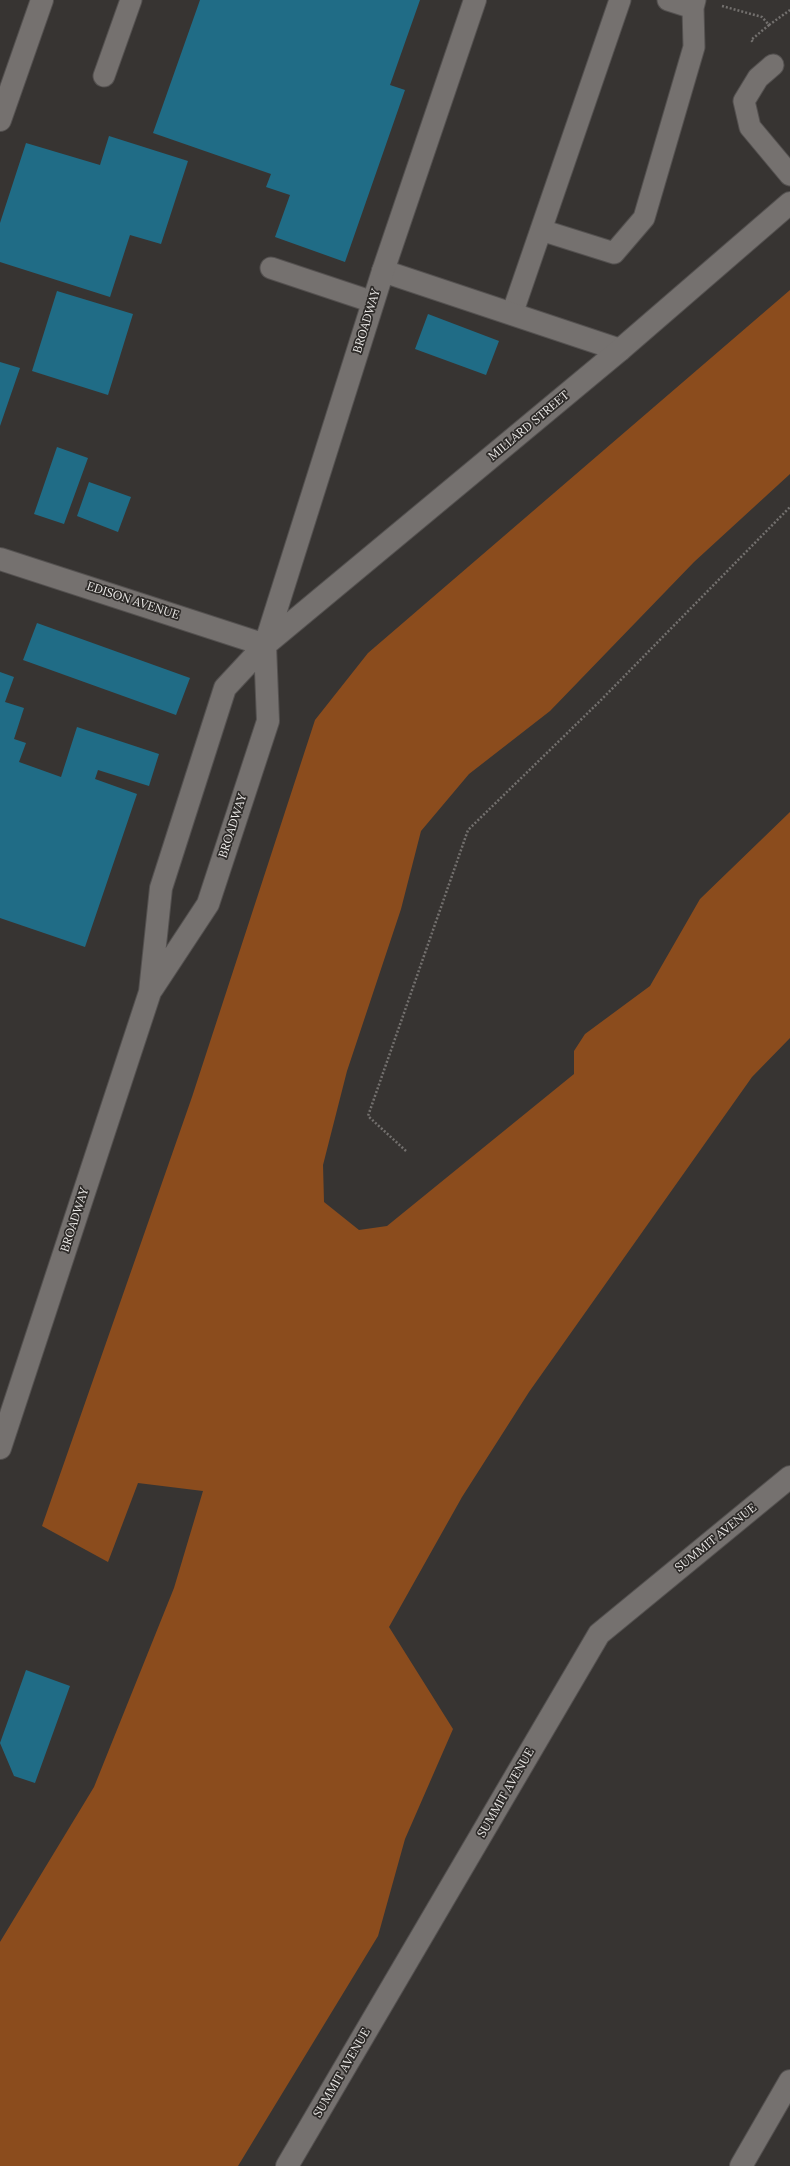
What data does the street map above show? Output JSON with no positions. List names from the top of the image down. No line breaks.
{"streets":{"street":["BROADWAY","MILLARD STREET","EDISON AVENUE","SUMMIT AVENUE"]},"crossings":[["BROADWAY","MILLARD STREET"],["BROADWAY","EDISON AVENUE"],["MILLARD STREET","EDISON AVENUE"]]}
